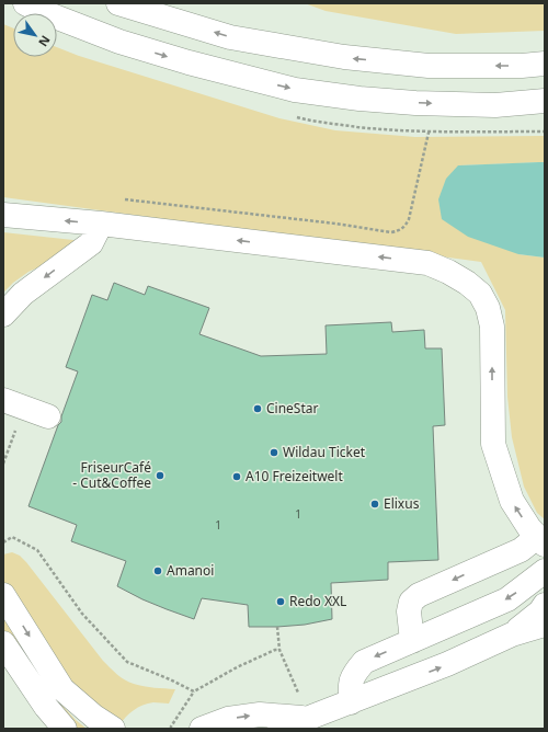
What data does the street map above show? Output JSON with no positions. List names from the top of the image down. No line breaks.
{"places":["CineStar","Wildau Ticket","FriseurCafé - Cut&Coffee","A10 Freizeitwelt","Elixus","Amanoi","Redo XXL"],"house_numbers":["1","1"],"north":"bottom right"}
